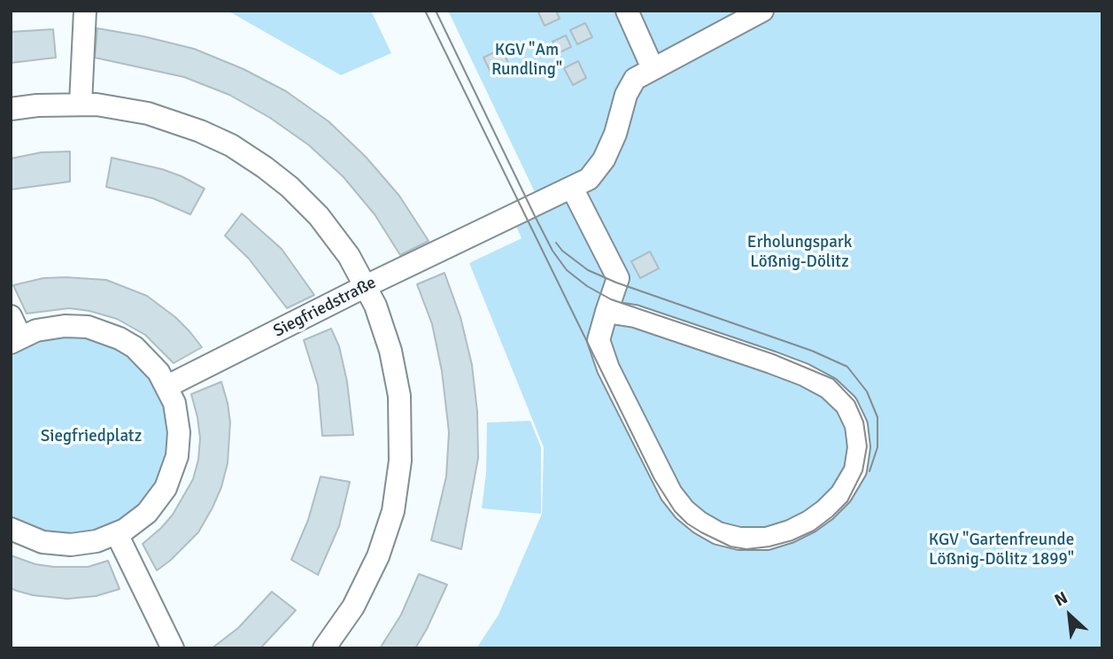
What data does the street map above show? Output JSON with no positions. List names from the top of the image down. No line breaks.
{"streets":{"street":["Siegfriedstraße"]},"parks":["KGV \"Am Rundling\"","Erholungspark Lößnig-Dölitz","Siegfriedplatz","KGV \"Gartenfreunde Lößnig-Dölitz 1899\""],"north":"top left"}
